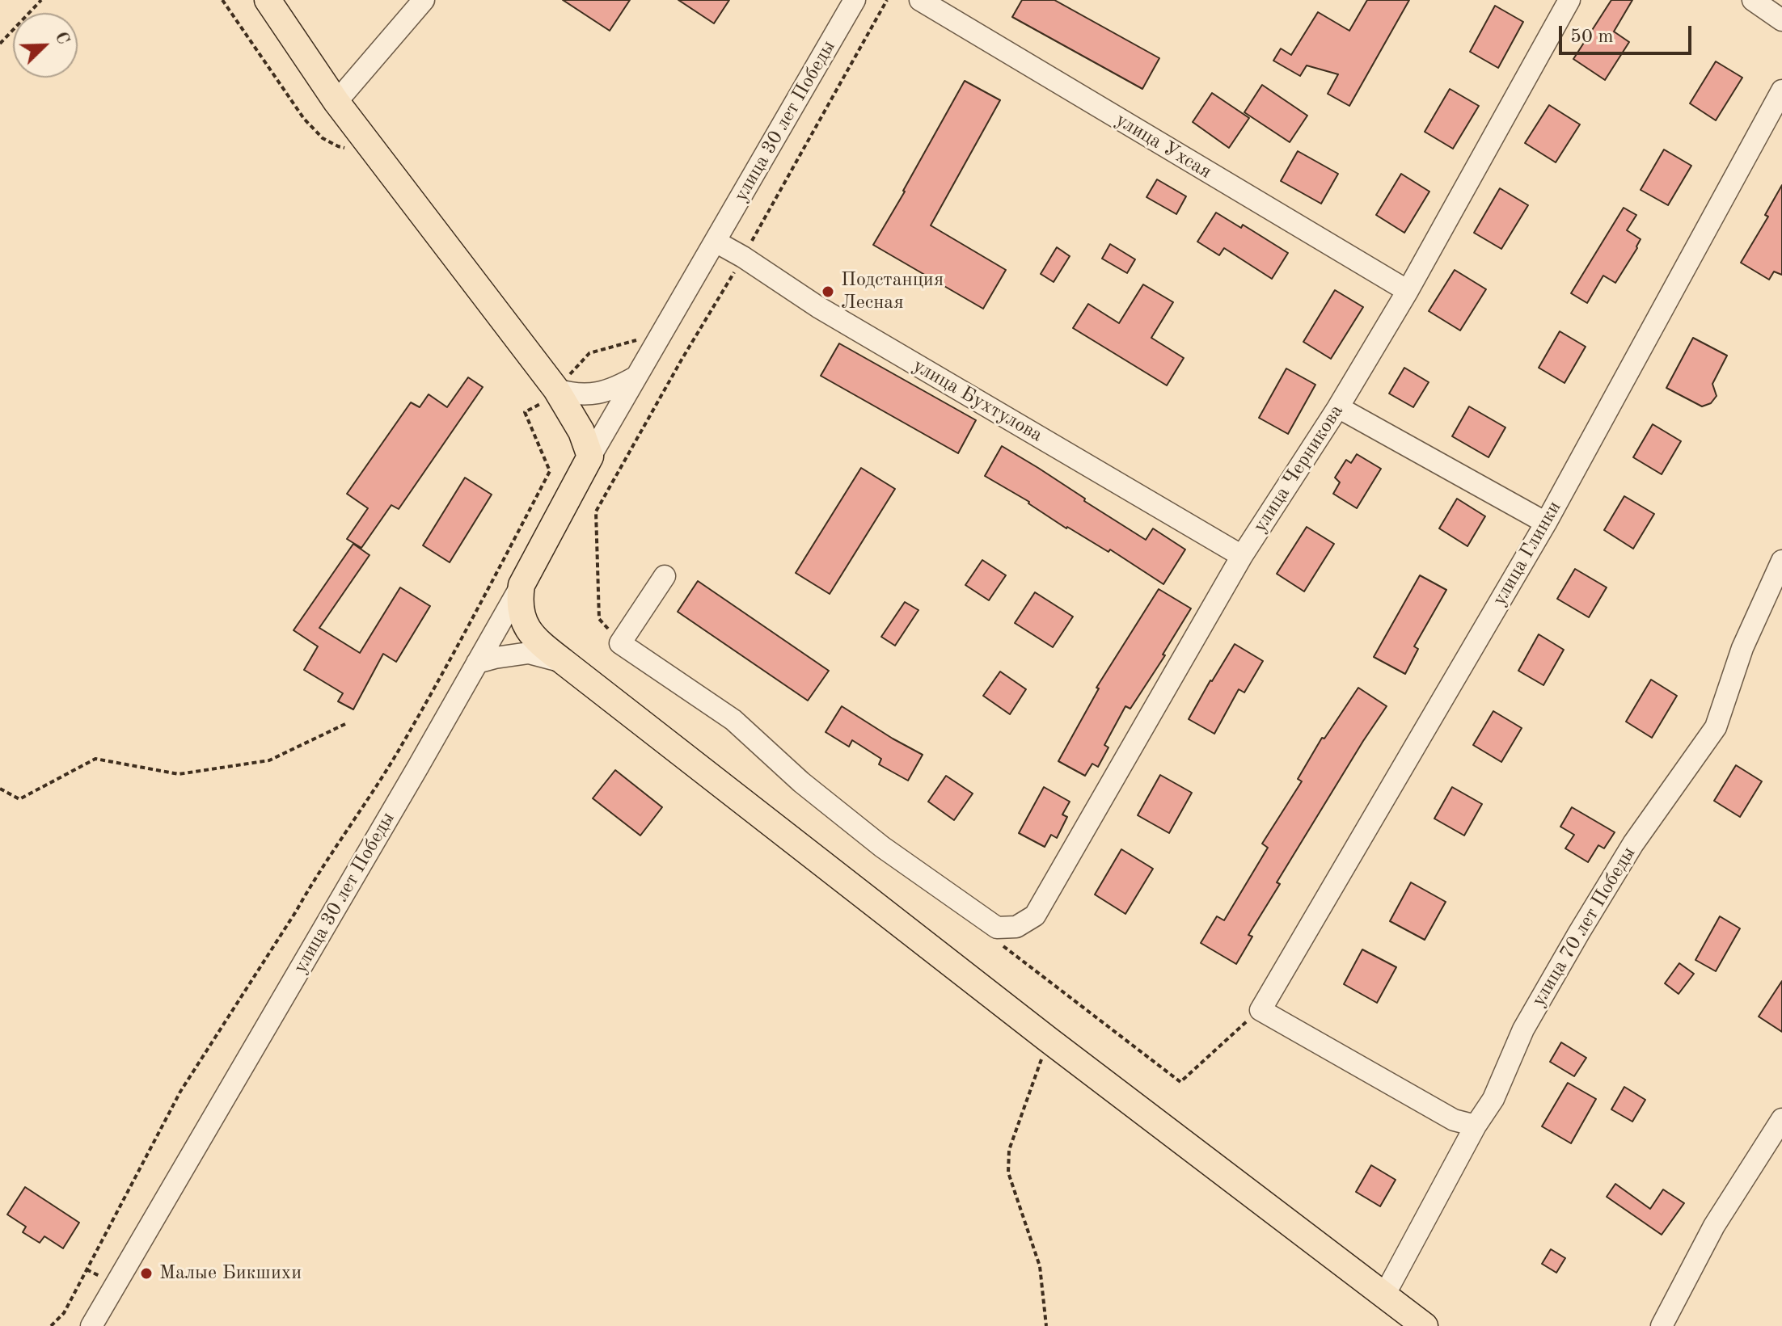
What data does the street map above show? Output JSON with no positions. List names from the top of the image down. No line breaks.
{"streets":{"main road":["улица 30 лет Победы"],"street":["улица Ухсая","улица Бухтулова","улица Черникова","улица Глинки","улица 70 лет Победы"]},"crossings":[["улица 30 лет Победы","улица Бухтулова"],["улица Ухсая","улица Черникова"],["улица Бухтулова","улица Черникова"],["улица Глинки","улица 70 лет Победы"]],"places":["Подстанция Лесная","Малые Бикшихи"],"scale_bar":"50 m","north":"top right"}
